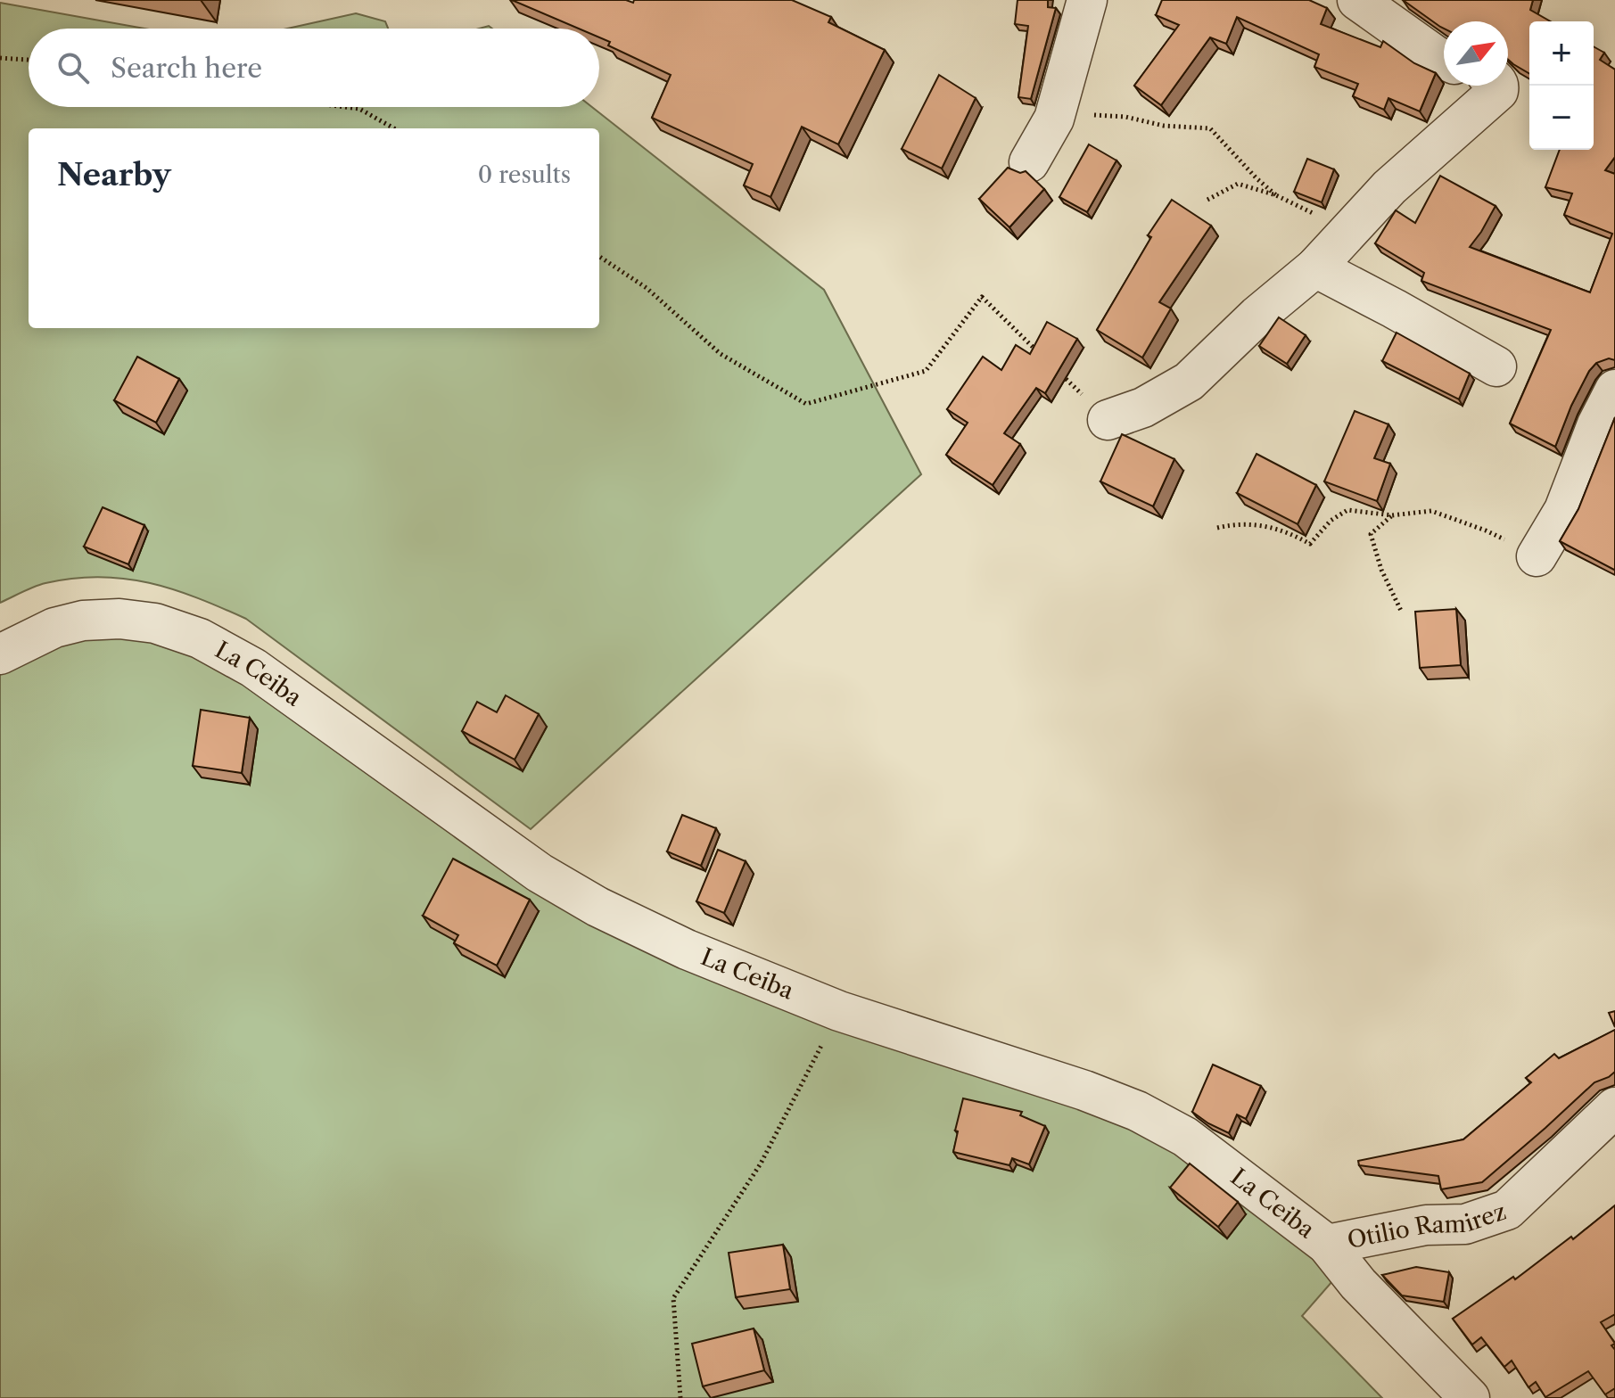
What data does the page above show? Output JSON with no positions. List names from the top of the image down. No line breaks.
{"streets":{"street":["La Ceiba","Otilio Ramirez"]},"crossings":[["La Ceiba","Otilio Ramirez"]],"north":"top right","page":{"map_buttons":["+","−"],"search":"Search here","heading":["Nearby","0 results"]}}
